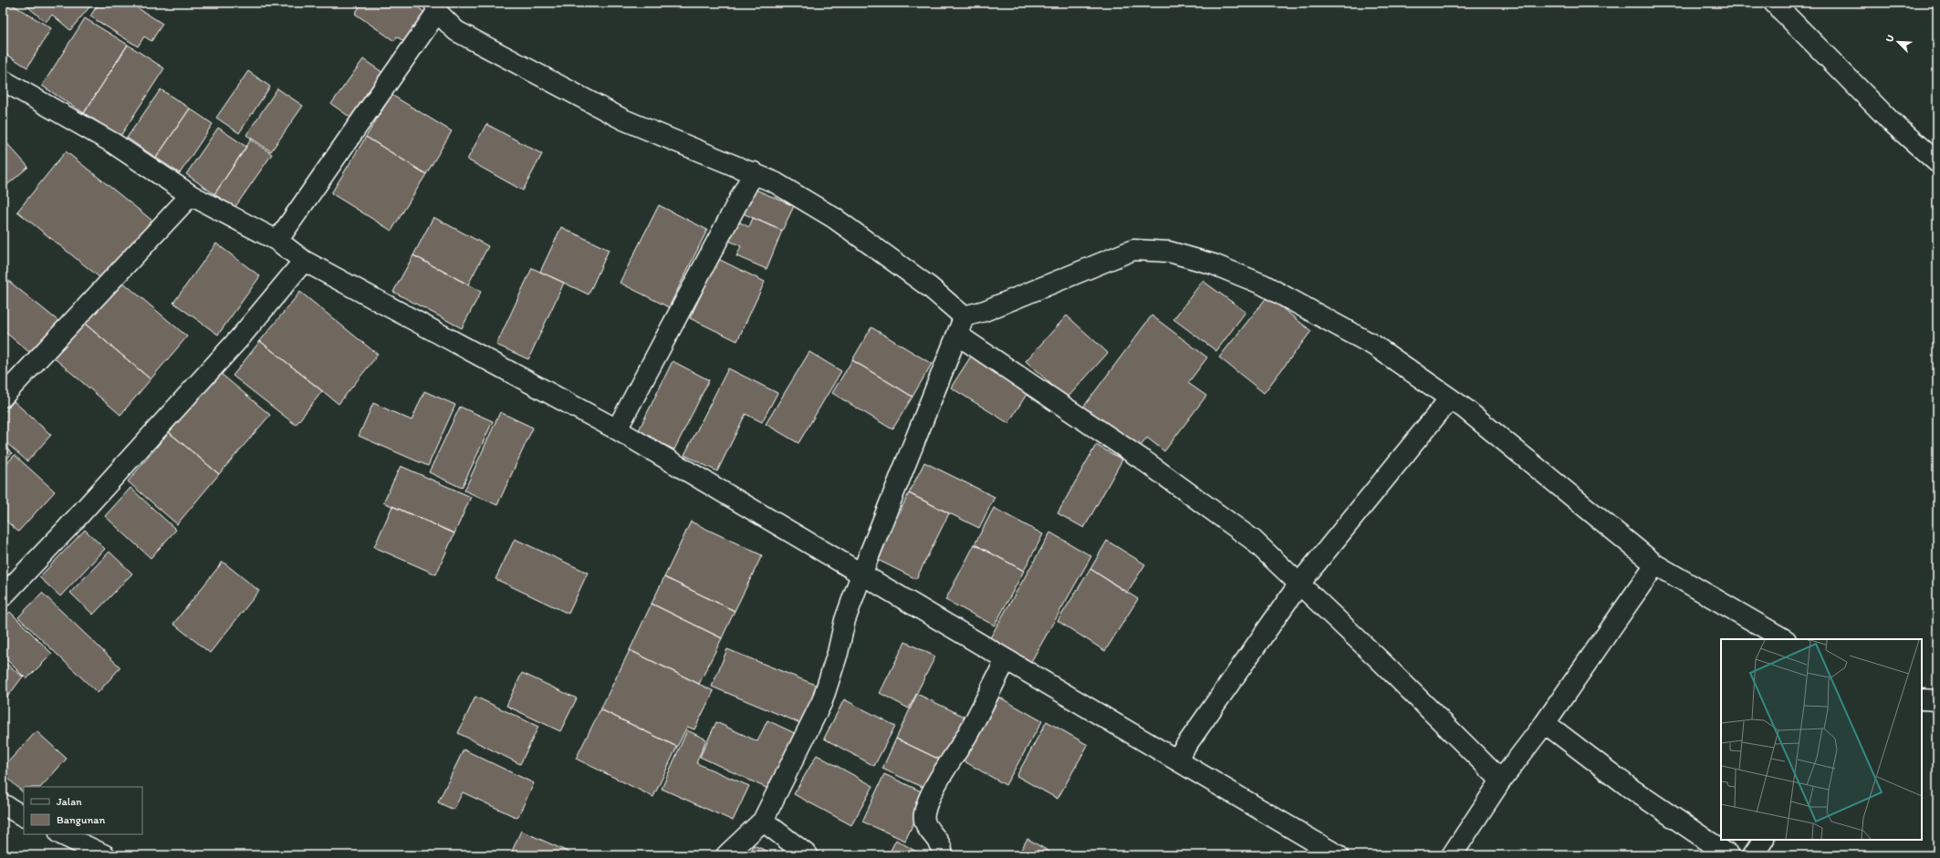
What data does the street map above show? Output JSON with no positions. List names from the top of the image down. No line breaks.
{"legend":["Jalan","Bangunan"],"north":"top left"}
